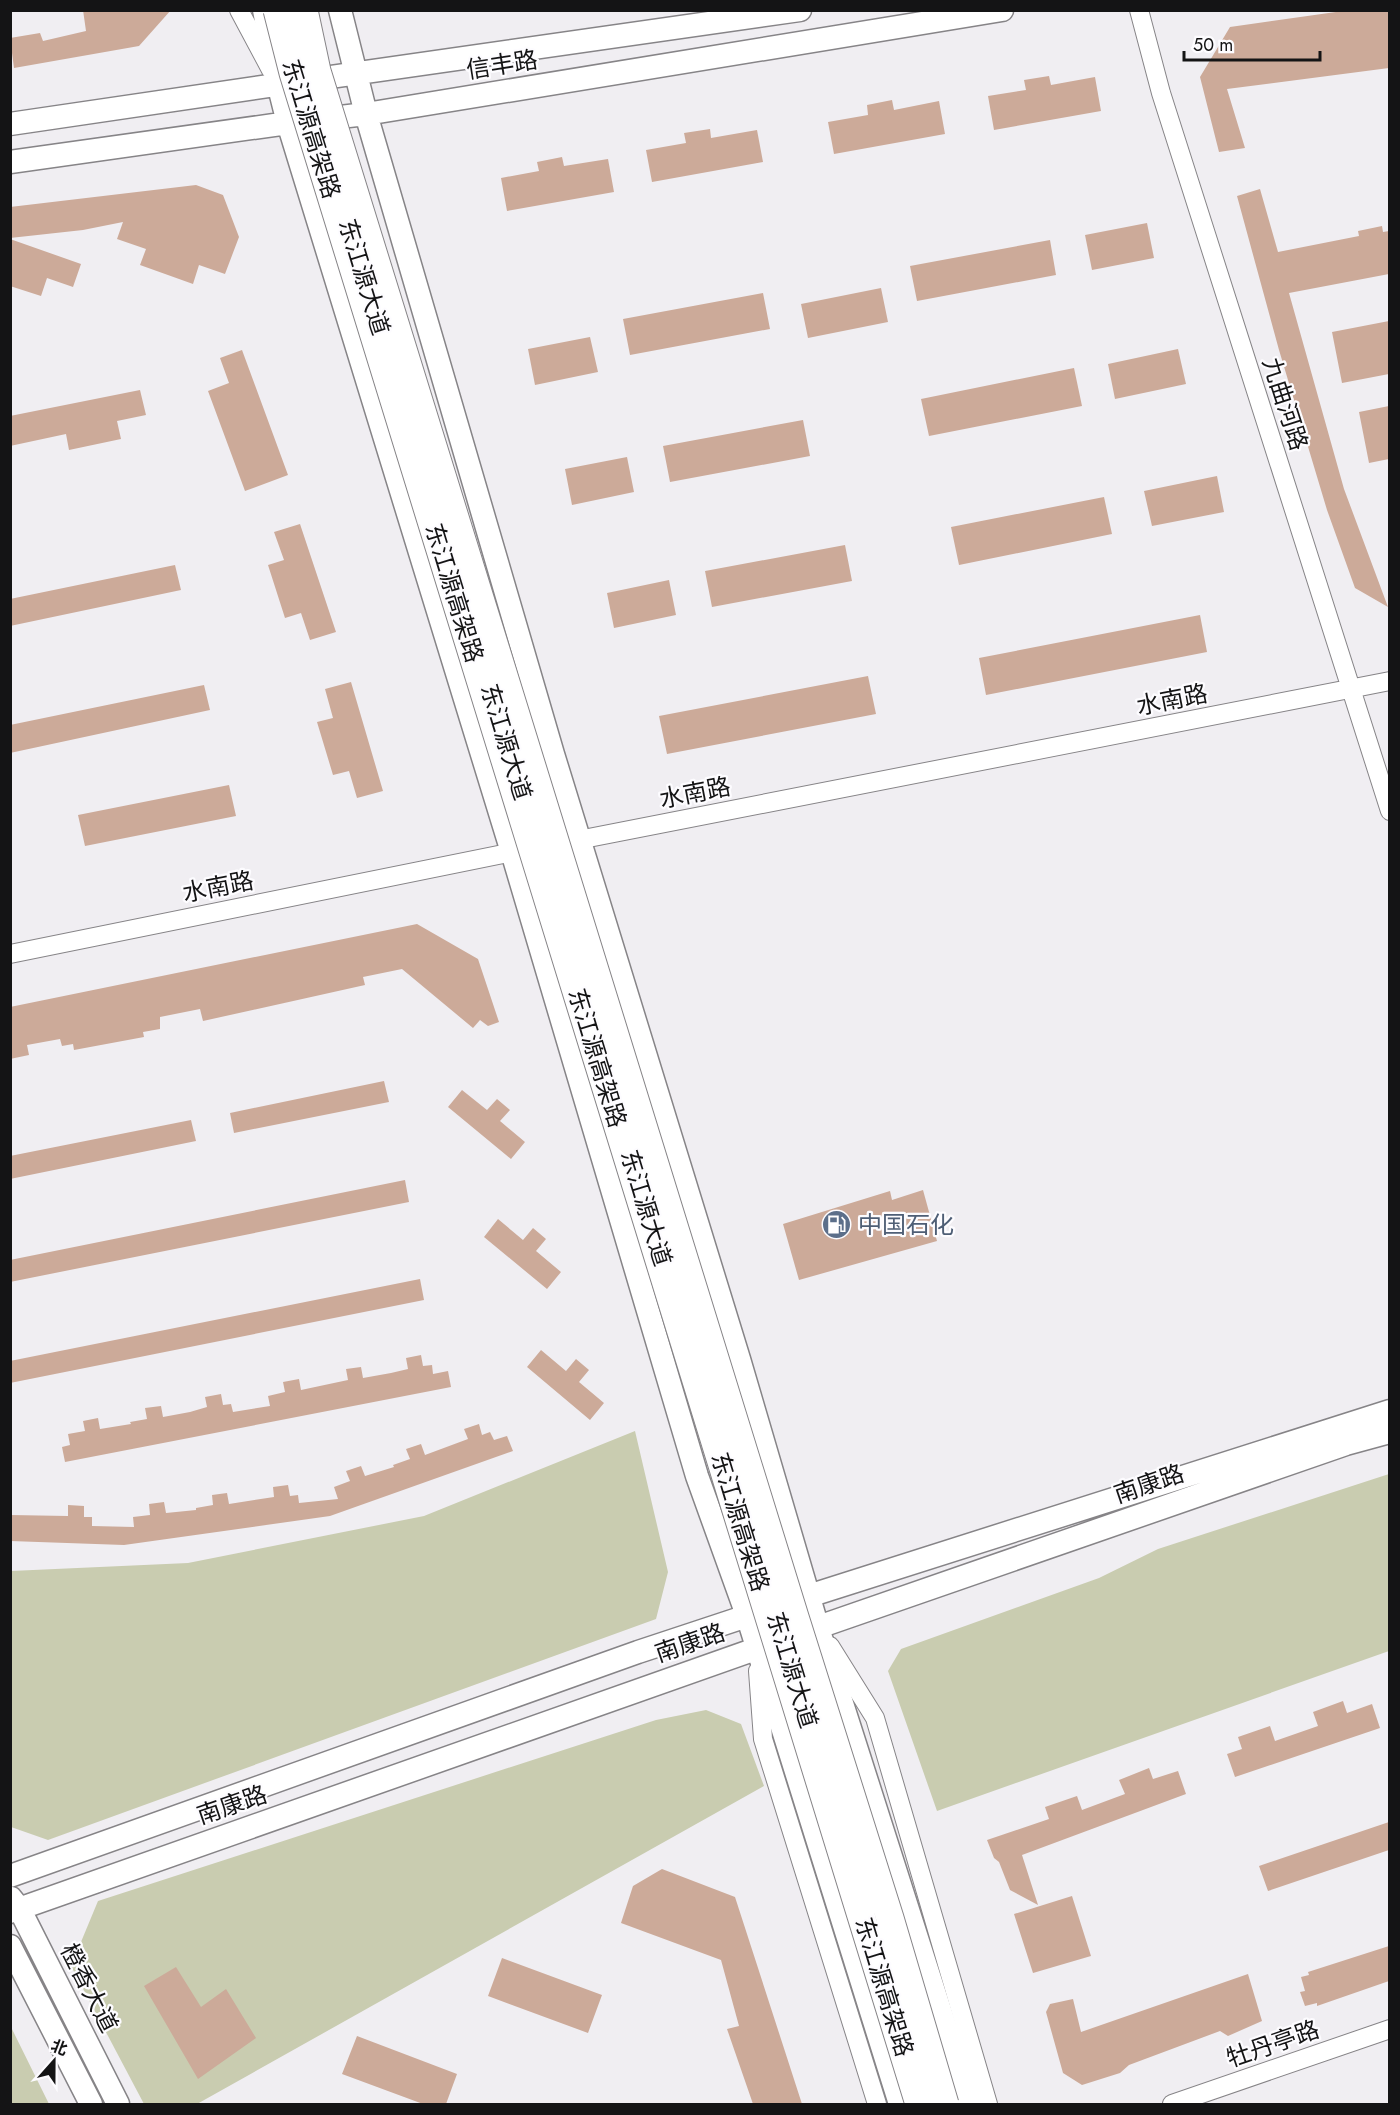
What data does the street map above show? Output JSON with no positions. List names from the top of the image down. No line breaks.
{"streets":{"highway":["东江源高架路"],"main road":["信丰路","东江源大道","南康路","橙香大道"],"street":["九曲河路","水南路","牡丹亭路"]},"crossings":[["信丰路","东江源大道"],["东江源大道","水南路"],["东江源大道","南康路"],["九曲河路","水南路"],["南康路","橙香大道"]],"places":{"fuel station":["中国石化"]},"scale_bar":"50 m","north":"top"}
